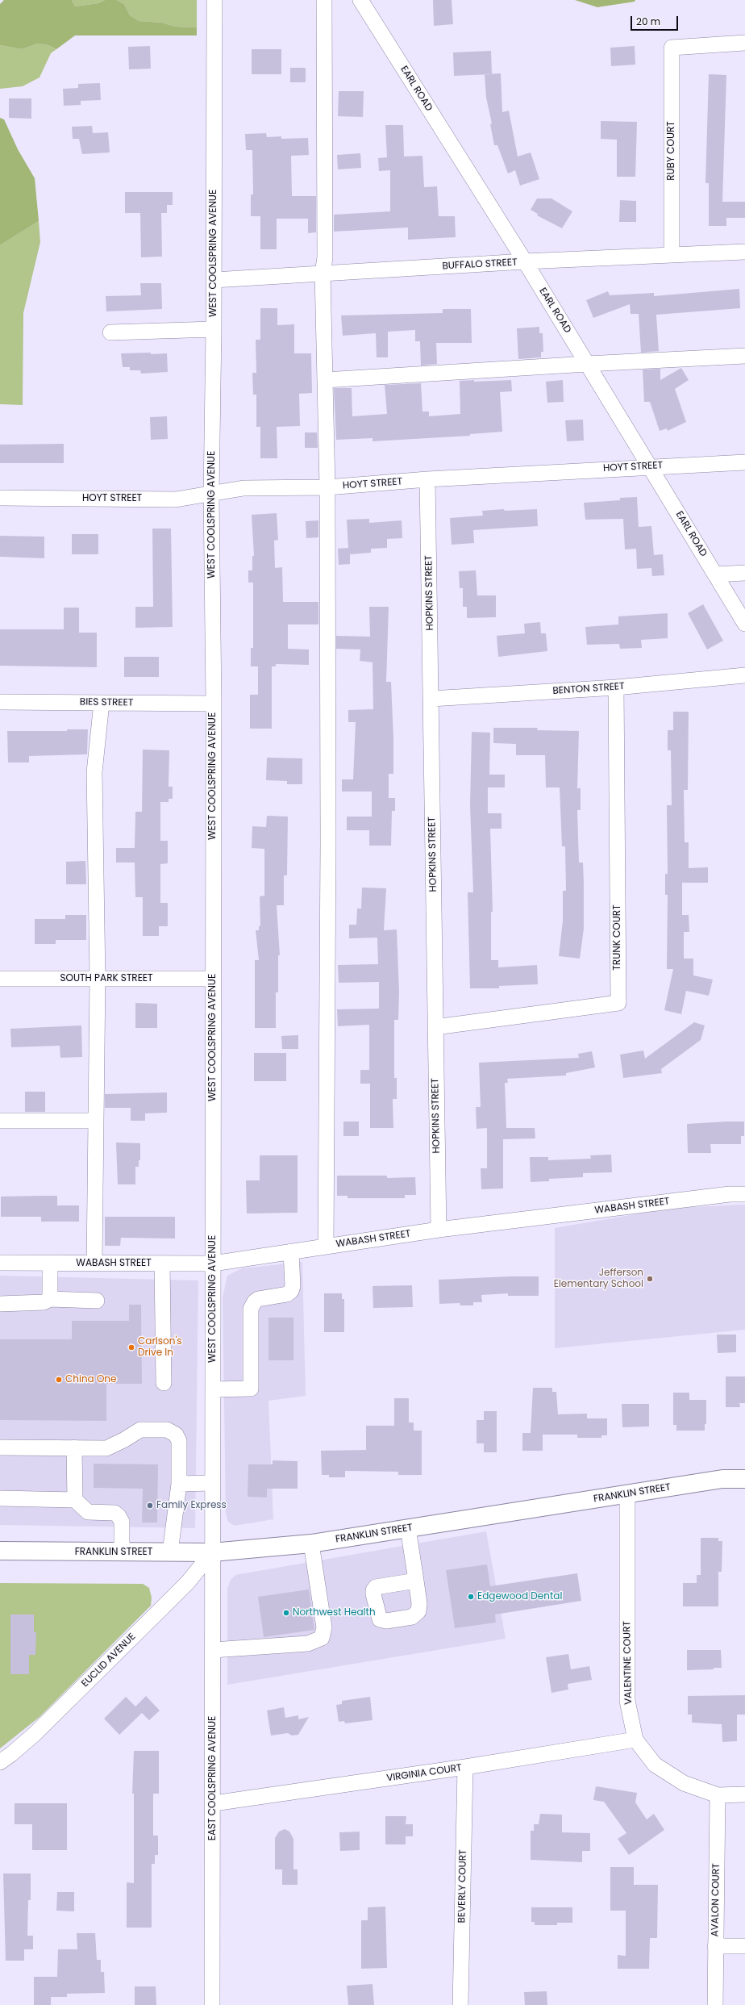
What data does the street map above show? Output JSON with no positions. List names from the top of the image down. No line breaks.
{"streets":{"main road":["FRANKLIN STREET"],"street":["EARL ROAD","RUBY COURT","WEST COOLSPRING AVENUE","BUFFALO STREET","HOYT STREET","HOPKINS STREET","BENTON STREET","BIES STREET","TRUNK COURT","SOUTH PARK STREET","WABASH STREET","EUCLID AVENUE","VALENTINE COURT","VIRGINIA COURT","EAST COOLSPRING AVENUE","BEVERLY COURT","AVALON COURT"]},"crossings":[["EARL ROAD","BUFFALO STREET"],["EARL ROAD","HOYT STREET"],["RUBY COURT","BUFFALO STREET"],["WEST COOLSPRING AVENUE","BUFFALO STREET"],["WEST COOLSPRING AVENUE","HOYT STREET"],["WEST COOLSPRING AVENUE","BIES STREET"],["WEST COOLSPRING AVENUE","SOUTH PARK STREET"],["WEST COOLSPRING AVENUE","WABASH STREET"],["WEST COOLSPRING AVENUE","FRANKLIN STREET"],["WEST COOLSPRING AVENUE","EUCLID AVENUE"],["WEST COOLSPRING AVENUE","EAST COOLSPRING AVENUE"],["HOYT STREET","HOPKINS STREET"],["HOPKINS STREET","BENTON STREET"],["HOPKINS STREET","TRUNK COURT"],["HOPKINS STREET","WABASH STREET"],["BENTON STREET","TRUNK COURT"],["FRANKLIN STREET","EUCLID AVENUE"],["FRANKLIN STREET","VALENTINE COURT"],["FRANKLIN STREET","EAST COOLSPRING AVENUE"],["EUCLID AVENUE","EAST COOLSPRING AVENUE"],["VALENTINE COURT","VIRGINIA COURT"],["VALENTINE COURT","AVALON COURT"],["VIRGINIA COURT","EAST COOLSPRING AVENUE"],["VIRGINIA COURT","BEVERLY COURT"]],"places":["Jefferson Elementary School","Carlson's Drive In","China One","Family Express","Edgewood Dental","Northwest Health"],"scale_bar":"20 m"}
